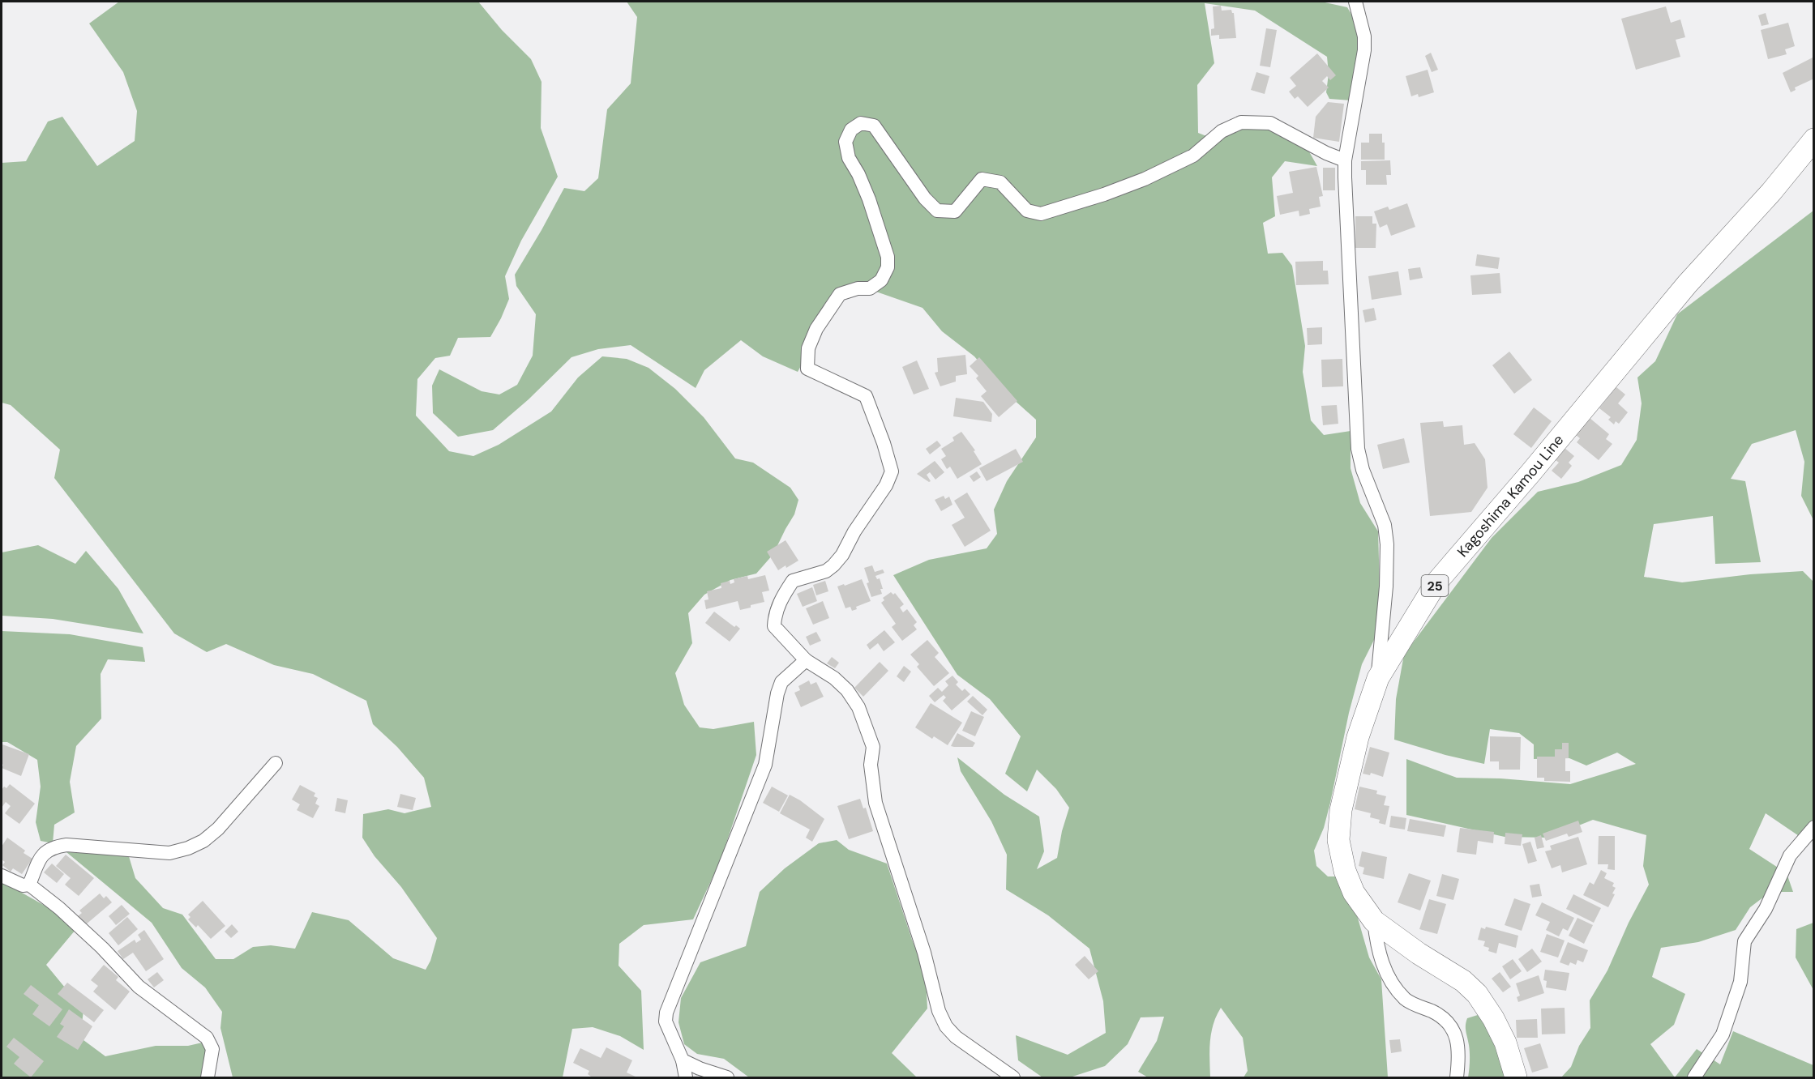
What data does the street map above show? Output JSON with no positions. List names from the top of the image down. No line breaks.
{"streets":{"main road":["Kagoshima Kamou Line","25"]}}
